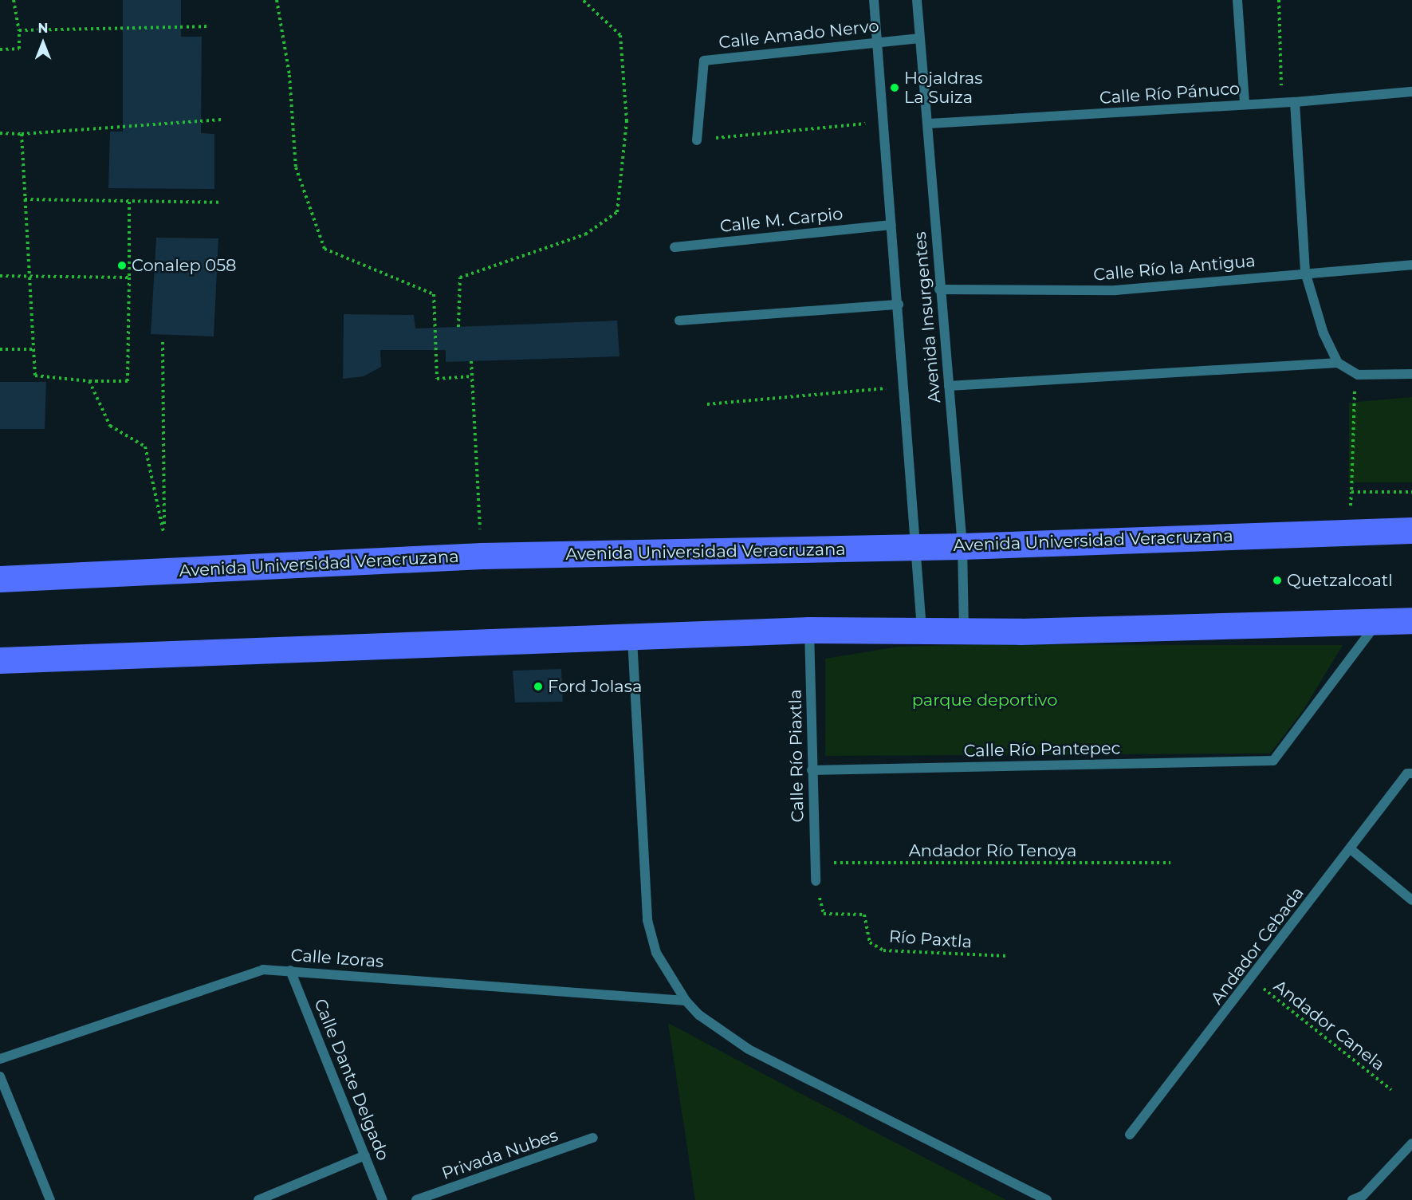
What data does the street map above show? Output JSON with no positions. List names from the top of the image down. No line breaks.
{"streets":{"main road":["Avenida Universidad Veracruzana"],"street":["Calle Amado Nervo","Calle Río Pánuco","Calle M. Carpio","Calle Río la Antigua","Avenida Insurgentes","Calle Río Pantepec","Calle Río Piaxtla","Andador Cebada","Calle Izoras","Calle Dante Delgado","Privada Nubes"],"path":["Andador Río Tenoya","Río Paxtla","Andador Canela"]},"crossings":[["Calle Amado Nervo","Avenida Insurgentes"],["Calle Río Pánuco","Avenida Insurgentes"],["Calle M. Carpio","Avenida Insurgentes"],["Calle Río la Antigua","Avenida Insurgentes"],["Avenida Insurgentes","Avenida Universidad Veracruzana"],["Calle Río Pantepec","Calle Río Piaxtla"],["Calle Río Piaxtla","Andador Río Tenoya"],["Calle Río Piaxtla","Río Paxtla"],["Andador Cebada","Andador Canela"],["Calle Izoras","Calle Dante Delgado"]],"parks":["parque deportivo"],"places":["Hojaldras La Suiza","Conalep 058","Quetzalcoatl","Ford Jolasa"],"north":"top"}
